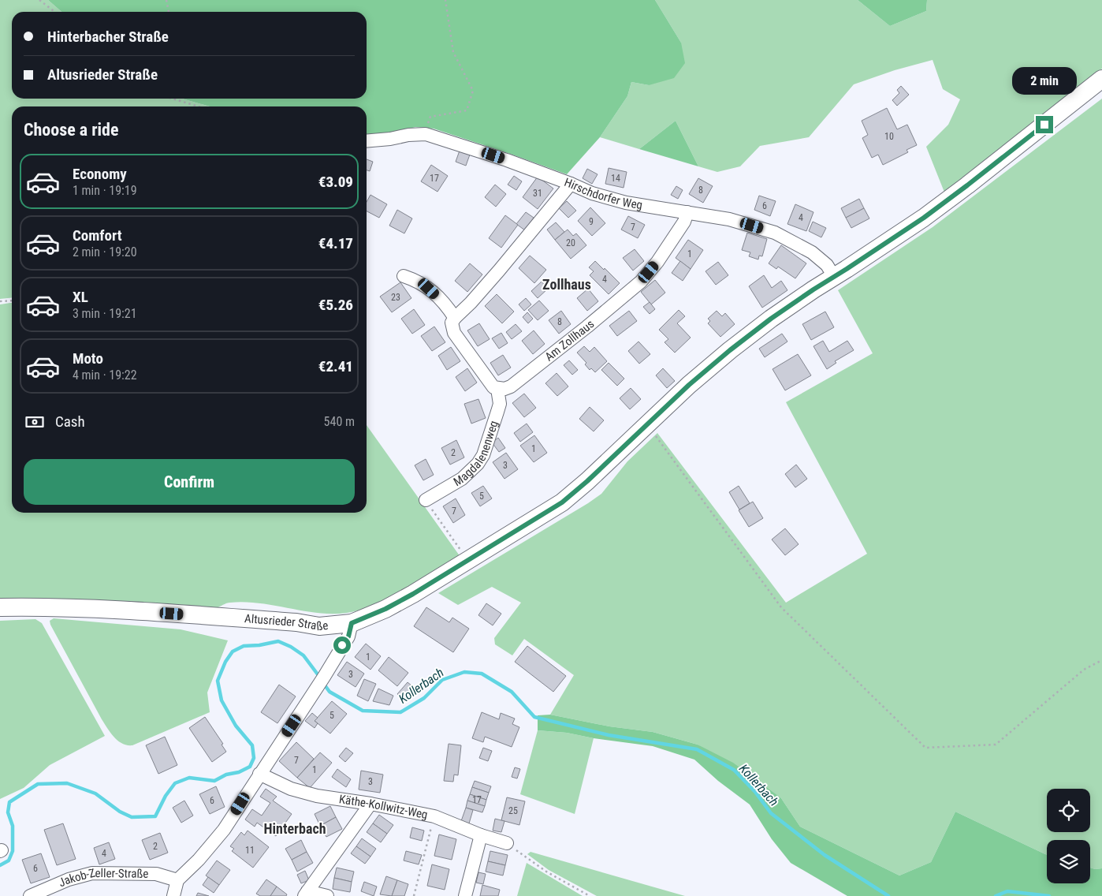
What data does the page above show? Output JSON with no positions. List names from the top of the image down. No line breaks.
{"streets":{"main road":["Altusrieder Straße"],"street":["Hirschdorfer Weg","Am Zollhaus","Magdalenenweg","Käthe-Kollwitz-Weg","Jakob-Zeller-Straße"]},"crossings":[["Hirschdorfer Weg","Am Zollhaus"],["Hirschdorfer Weg","Altusrieder Straße"],["Am Zollhaus","Magdalenenweg"]],"districts":["Zollhaus","Hinterbach"],"water":["Kollerbach"],"house_numbers":["10","17","14","8","31","6","4","9","7","20","1","4","23","8","1","2","3","5","7","1","3","5","7","1","3","17","6","25","2","11","4","6"],"page":{"banner":["Hinterbacher Straße","Altusrieder Straße"],"bubble":"2 min","heading":"Choose a ride","list":[{"name":"Economy","note":"1 min · 19:19","value":"€3.09"},{"name":"Comfort","note":"2 min · 19:20","value":"€4.17"},{"name":"XL","note":"3 min · 19:21","value":"€5.26"},{"name":"Moto","note":"4 min · 19:22","value":"€2.41"}],"pay":["Cash","540 m"],"buttons":"Confirm"}}
